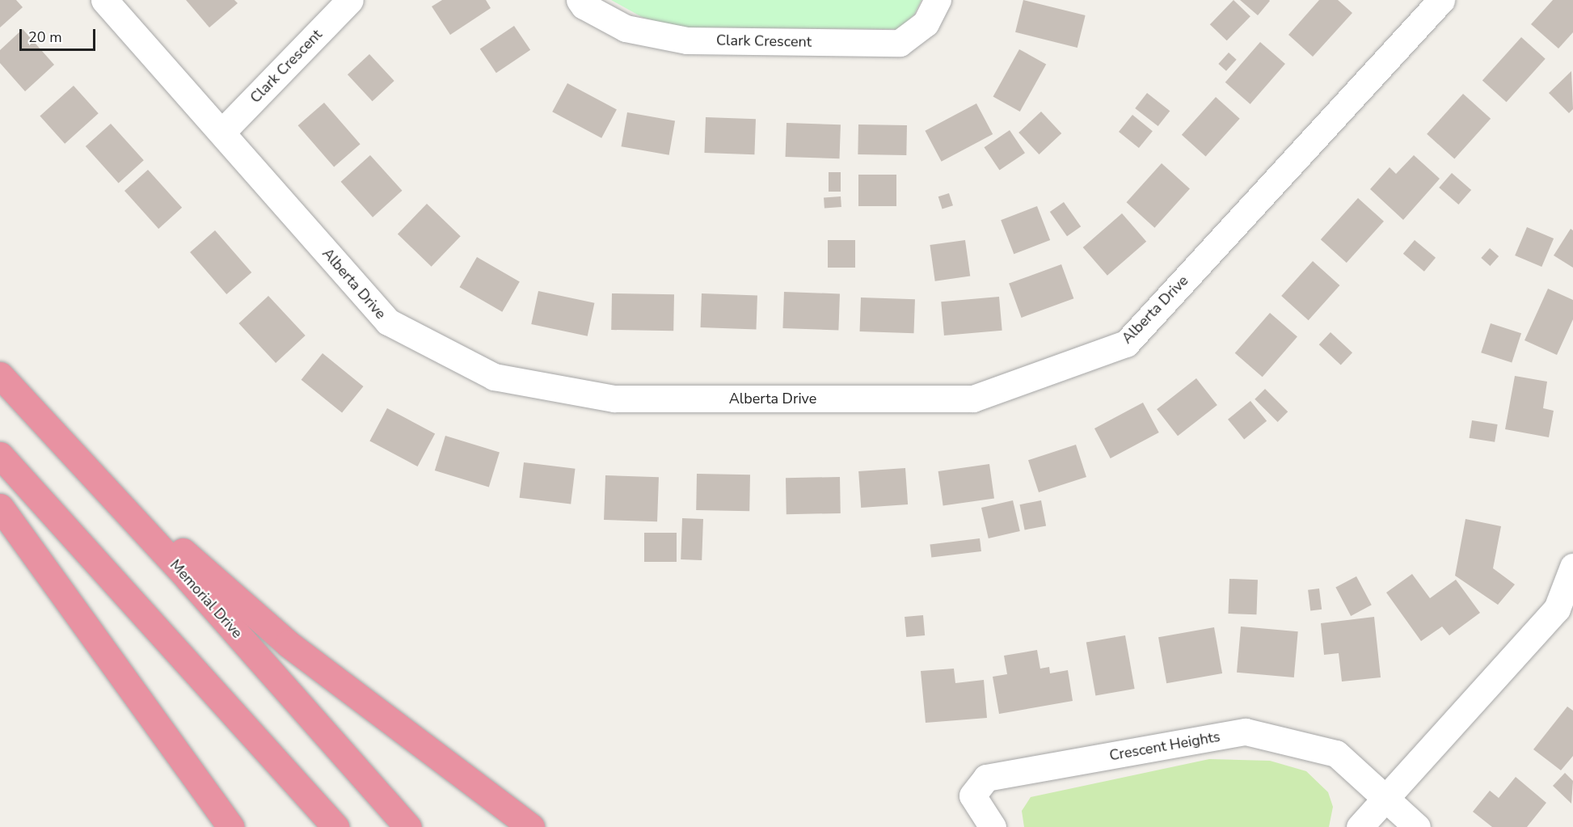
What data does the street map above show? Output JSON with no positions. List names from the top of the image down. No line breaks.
{"streets":{"highway":["Memorial Drive"],"street":["Clark Crescent","Alberta Drive","Crescent Heights"]},"crossings":[["Clark Crescent","Alberta Drive"]],"scale_bar":"20 m"}
